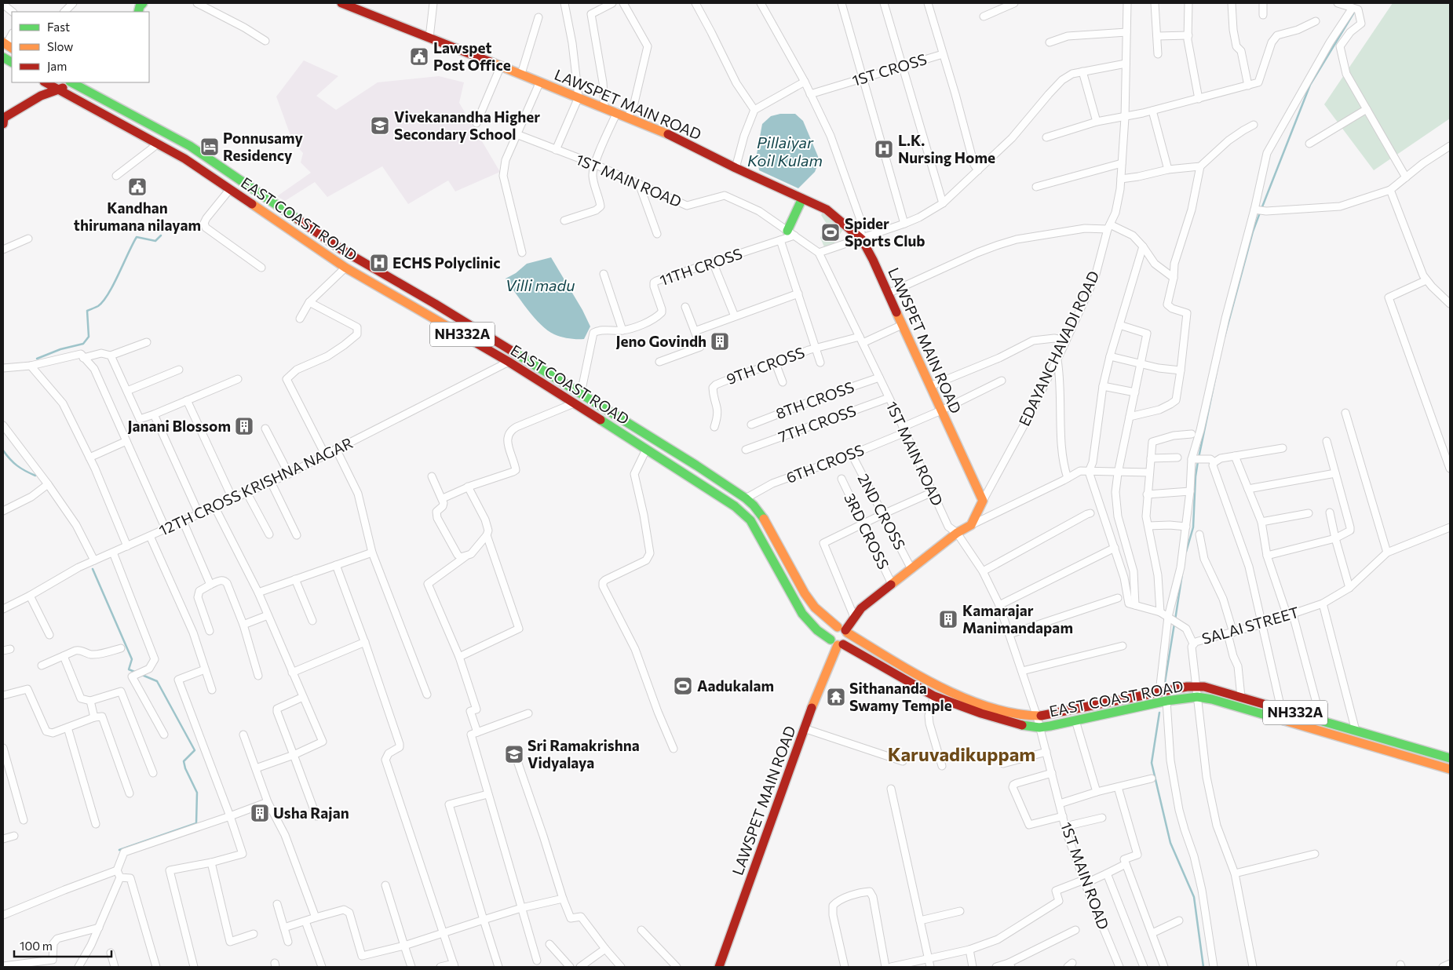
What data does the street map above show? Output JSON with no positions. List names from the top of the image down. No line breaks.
{"streets":{"main road":["LAWSPET MAIN ROAD","EAST COAST ROAD","NH332A"],"street":["1ST CROSS","1ST MAIN ROAD","11TH CROSS","EDAYANCHAVADI ROAD","9TH CROSS","8TH CROSS","7TH CROSS","6TH CROSS","12TH CROSS KRISHNA NAGAR","2ND CROSS","3RD CROSS","SALAI STREET"]},"crossings":[["LAWSPET MAIN ROAD","EAST COAST ROAD"],["LAWSPET MAIN ROAD","EDAYANCHAVADI ROAD"],["LAWSPET MAIN ROAD","9TH CROSS"],["LAWSPET MAIN ROAD","6TH CROSS"],["1ST MAIN ROAD","EAST COAST ROAD"],["1ST MAIN ROAD","11TH CROSS"],["1ST MAIN ROAD","9TH CROSS"],["1ST MAIN ROAD","8TH CROSS"],["1ST MAIN ROAD","7TH CROSS"],["1ST MAIN ROAD","6TH CROSS"],["EAST COAST ROAD","11TH CROSS"],["EAST COAST ROAD","6TH CROSS"],["EAST COAST ROAD","12TH CROSS KRISHNA NAGAR"],["EAST COAST ROAD","SALAI STREET"],["6TH CROSS","2ND CROSS"]],"districts":["Karuvadikuppam"],"water":["Pillaiyar Koil Kulam","Villi madu"],"places":{"public building":["Lawspet Post Office","Kandhan thirumana nilayam"],"school or university":["Vivekanandha Higher Secondary School","Sri Ramakrishna Vidyalaya"],"hotel":["Ponnusamy Residency"],"hospital":["L.K. Nursing Home","ECHS Polyclinic"],"sports":["Spider Sports Club","Aadukalam"],"building":["Jeno Govindh","Janani Blossom","Kamarajar Manimandapam","Usha Rajan"],"temple":["Sithananda Swamy Temple"]},"legend":["Fast","Slow","Jam"],"scale_bar":"100 m"}
